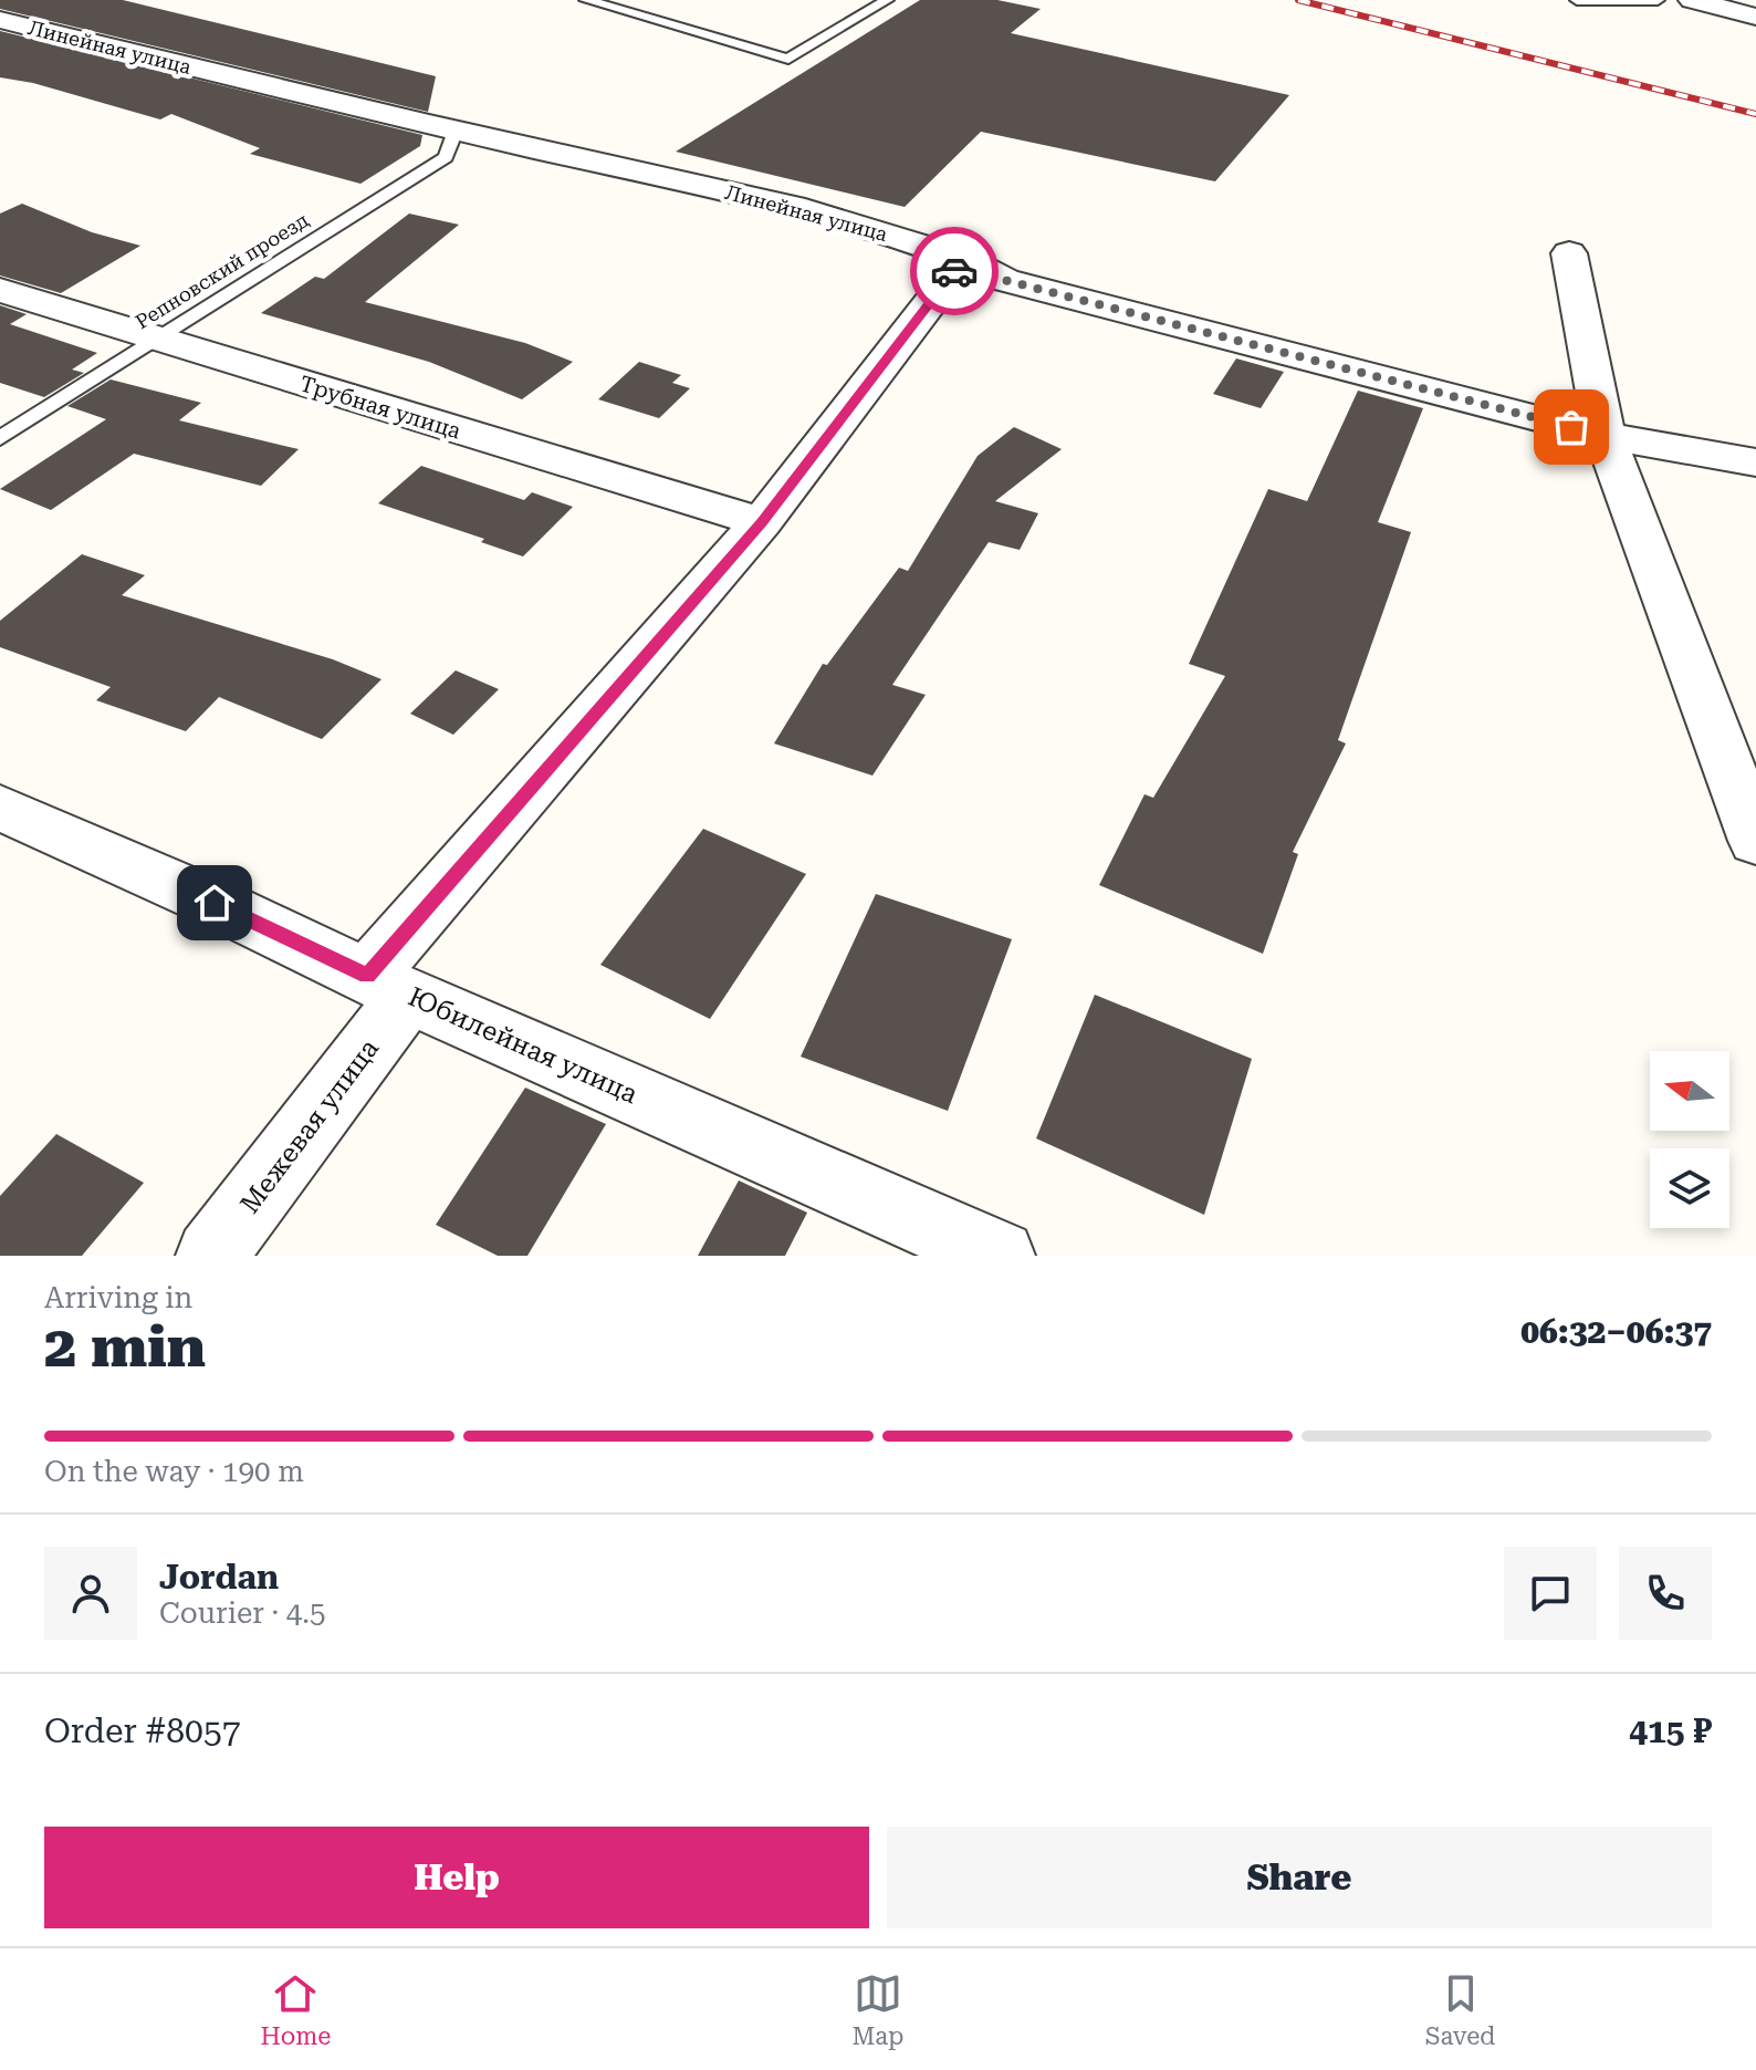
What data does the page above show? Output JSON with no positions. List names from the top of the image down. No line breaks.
{"streets":{"street":["Линейная улица","Трубная улица","Юбилейная улица","Межевая улица"],"lane":["Репновский проезд"]},"crossings":[["Линейная улица","Репновский проезд"],["Линейная улица","Межевая улица"],["Репновский проезд","Трубная улица"],["Трубная улица","Межевая улица"],["Юбилейная улица","Межевая улица"]],"north":"left","page":{"heading":["2 min","Arriving in","06:32–06:37"],"panel":["Jordan","Courier · 4.5","Order #8057","415 ₽"],"bar":"On the way · 190 m","buttons":["Help","Share"],"tabs":["Home","Map","Saved"]}}
